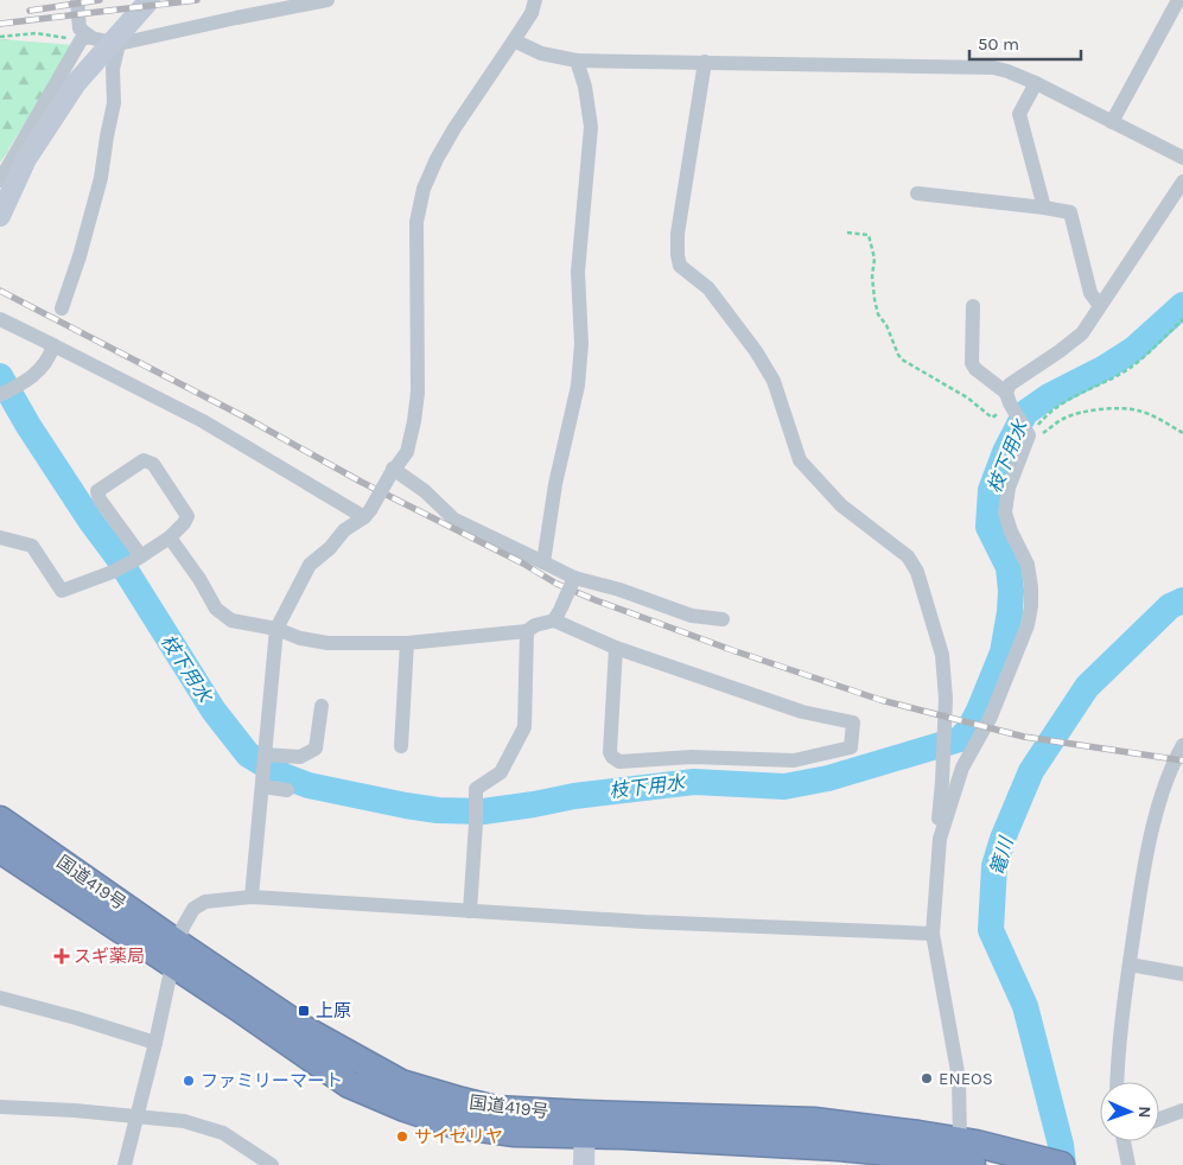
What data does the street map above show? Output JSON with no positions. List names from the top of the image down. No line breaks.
{"streets":{"highway":["国道419号"]},"water":["枝下用水","篭川"],"places":{"health":["スギ薬局"],"transit":["上原"],"other":["ENEOS","ファミリーマート","サイゼリヤ"]},"scale_bar":"50 m","north":"right"}
